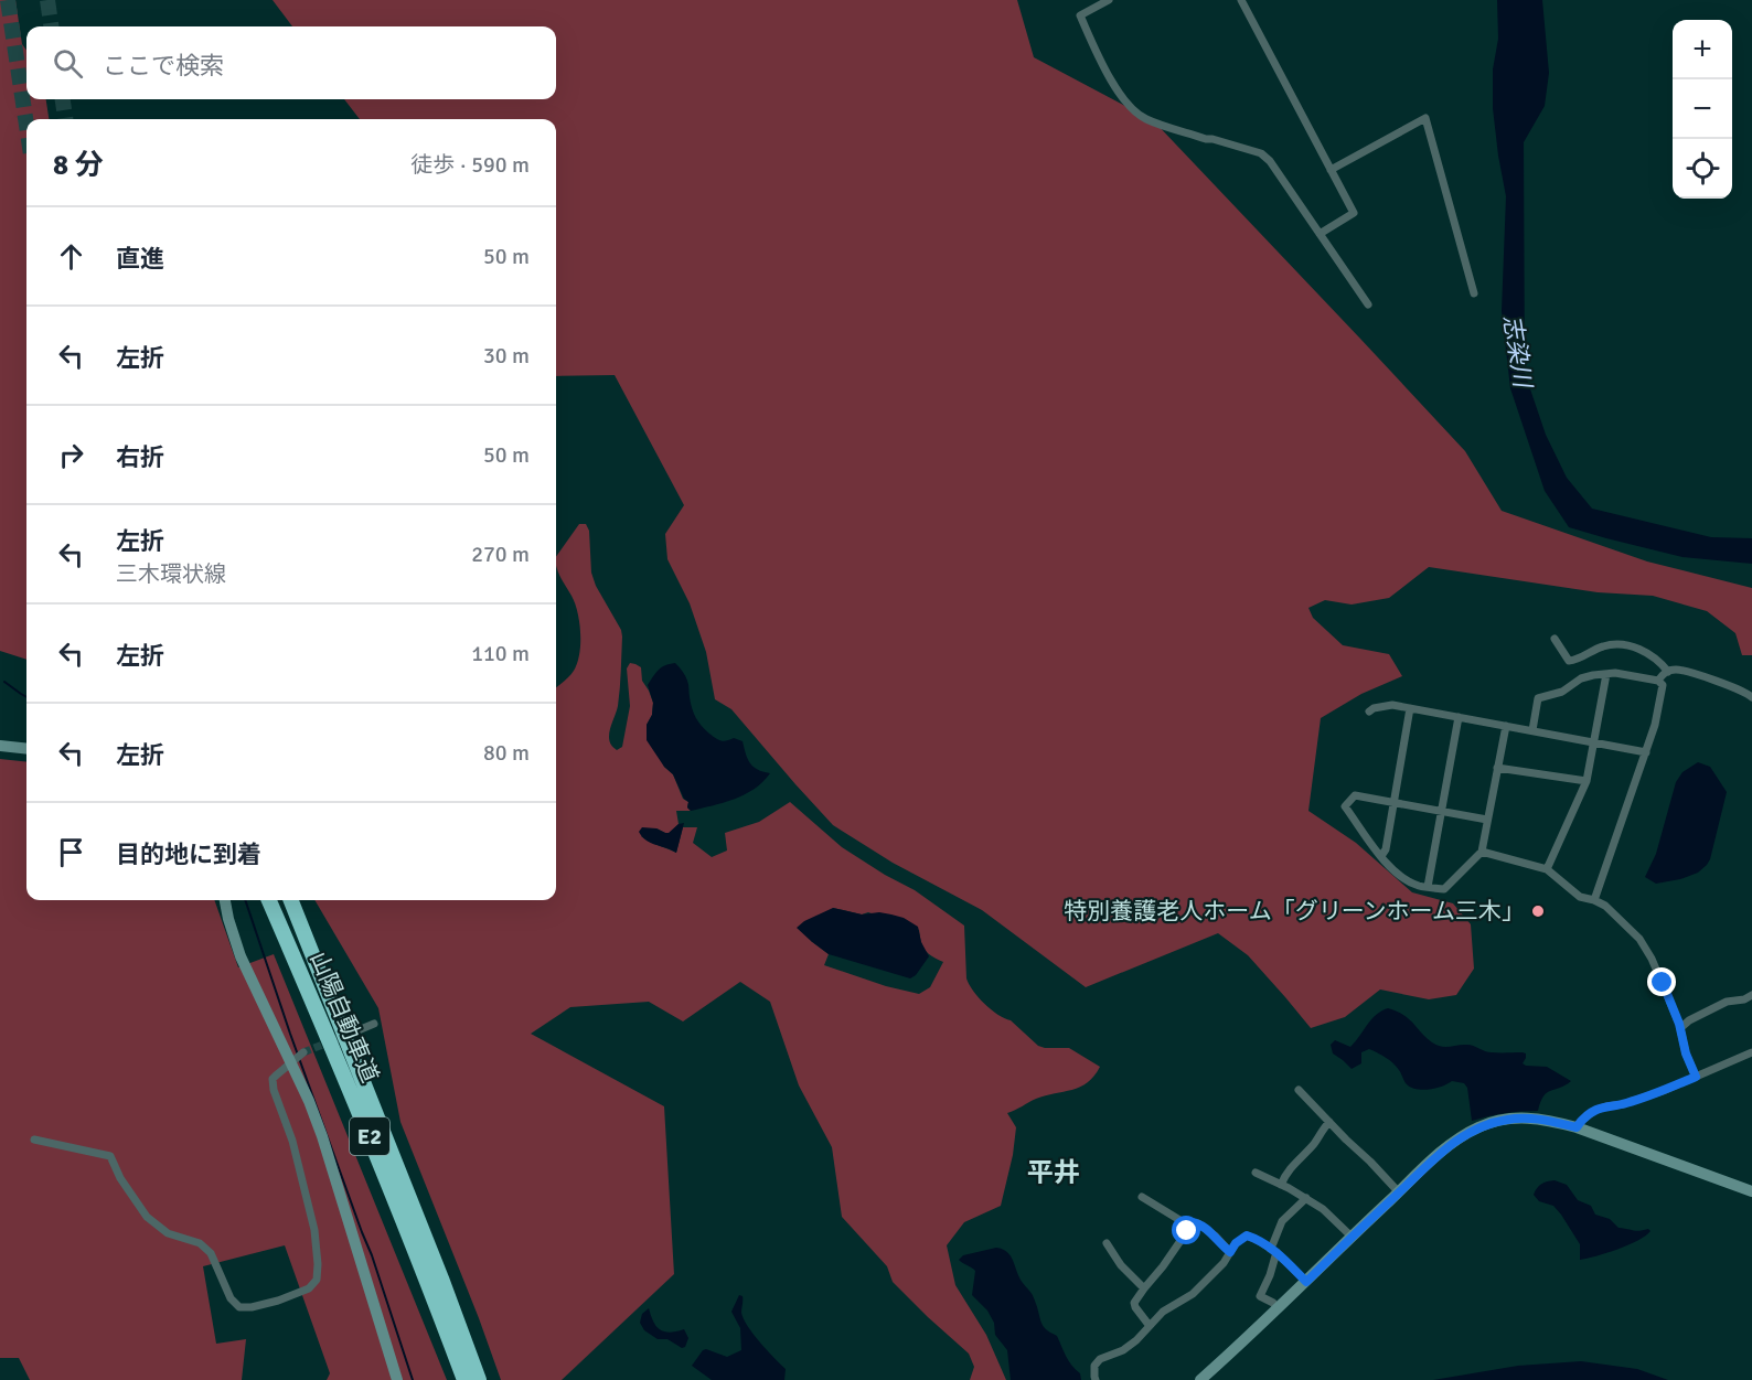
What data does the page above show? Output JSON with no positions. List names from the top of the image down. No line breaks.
{"streets":{"highway":["山陽自動車道","E2"]},"districts":["平井"],"water":["志染川"],"places":["特別養護老人ホーム「グリーンホーム三木」"],"page":{"map_buttons":["+","−"],"search":"ここで検索","heading":["8 分","徒歩 · 590 m"],"list":[["直進","50 m"],["左折","30 m"],["右折","50 m"],["左折","三木環状線","270 m"],["左折","110 m"],["左折","80 m"],"目的地に到着"]}}
